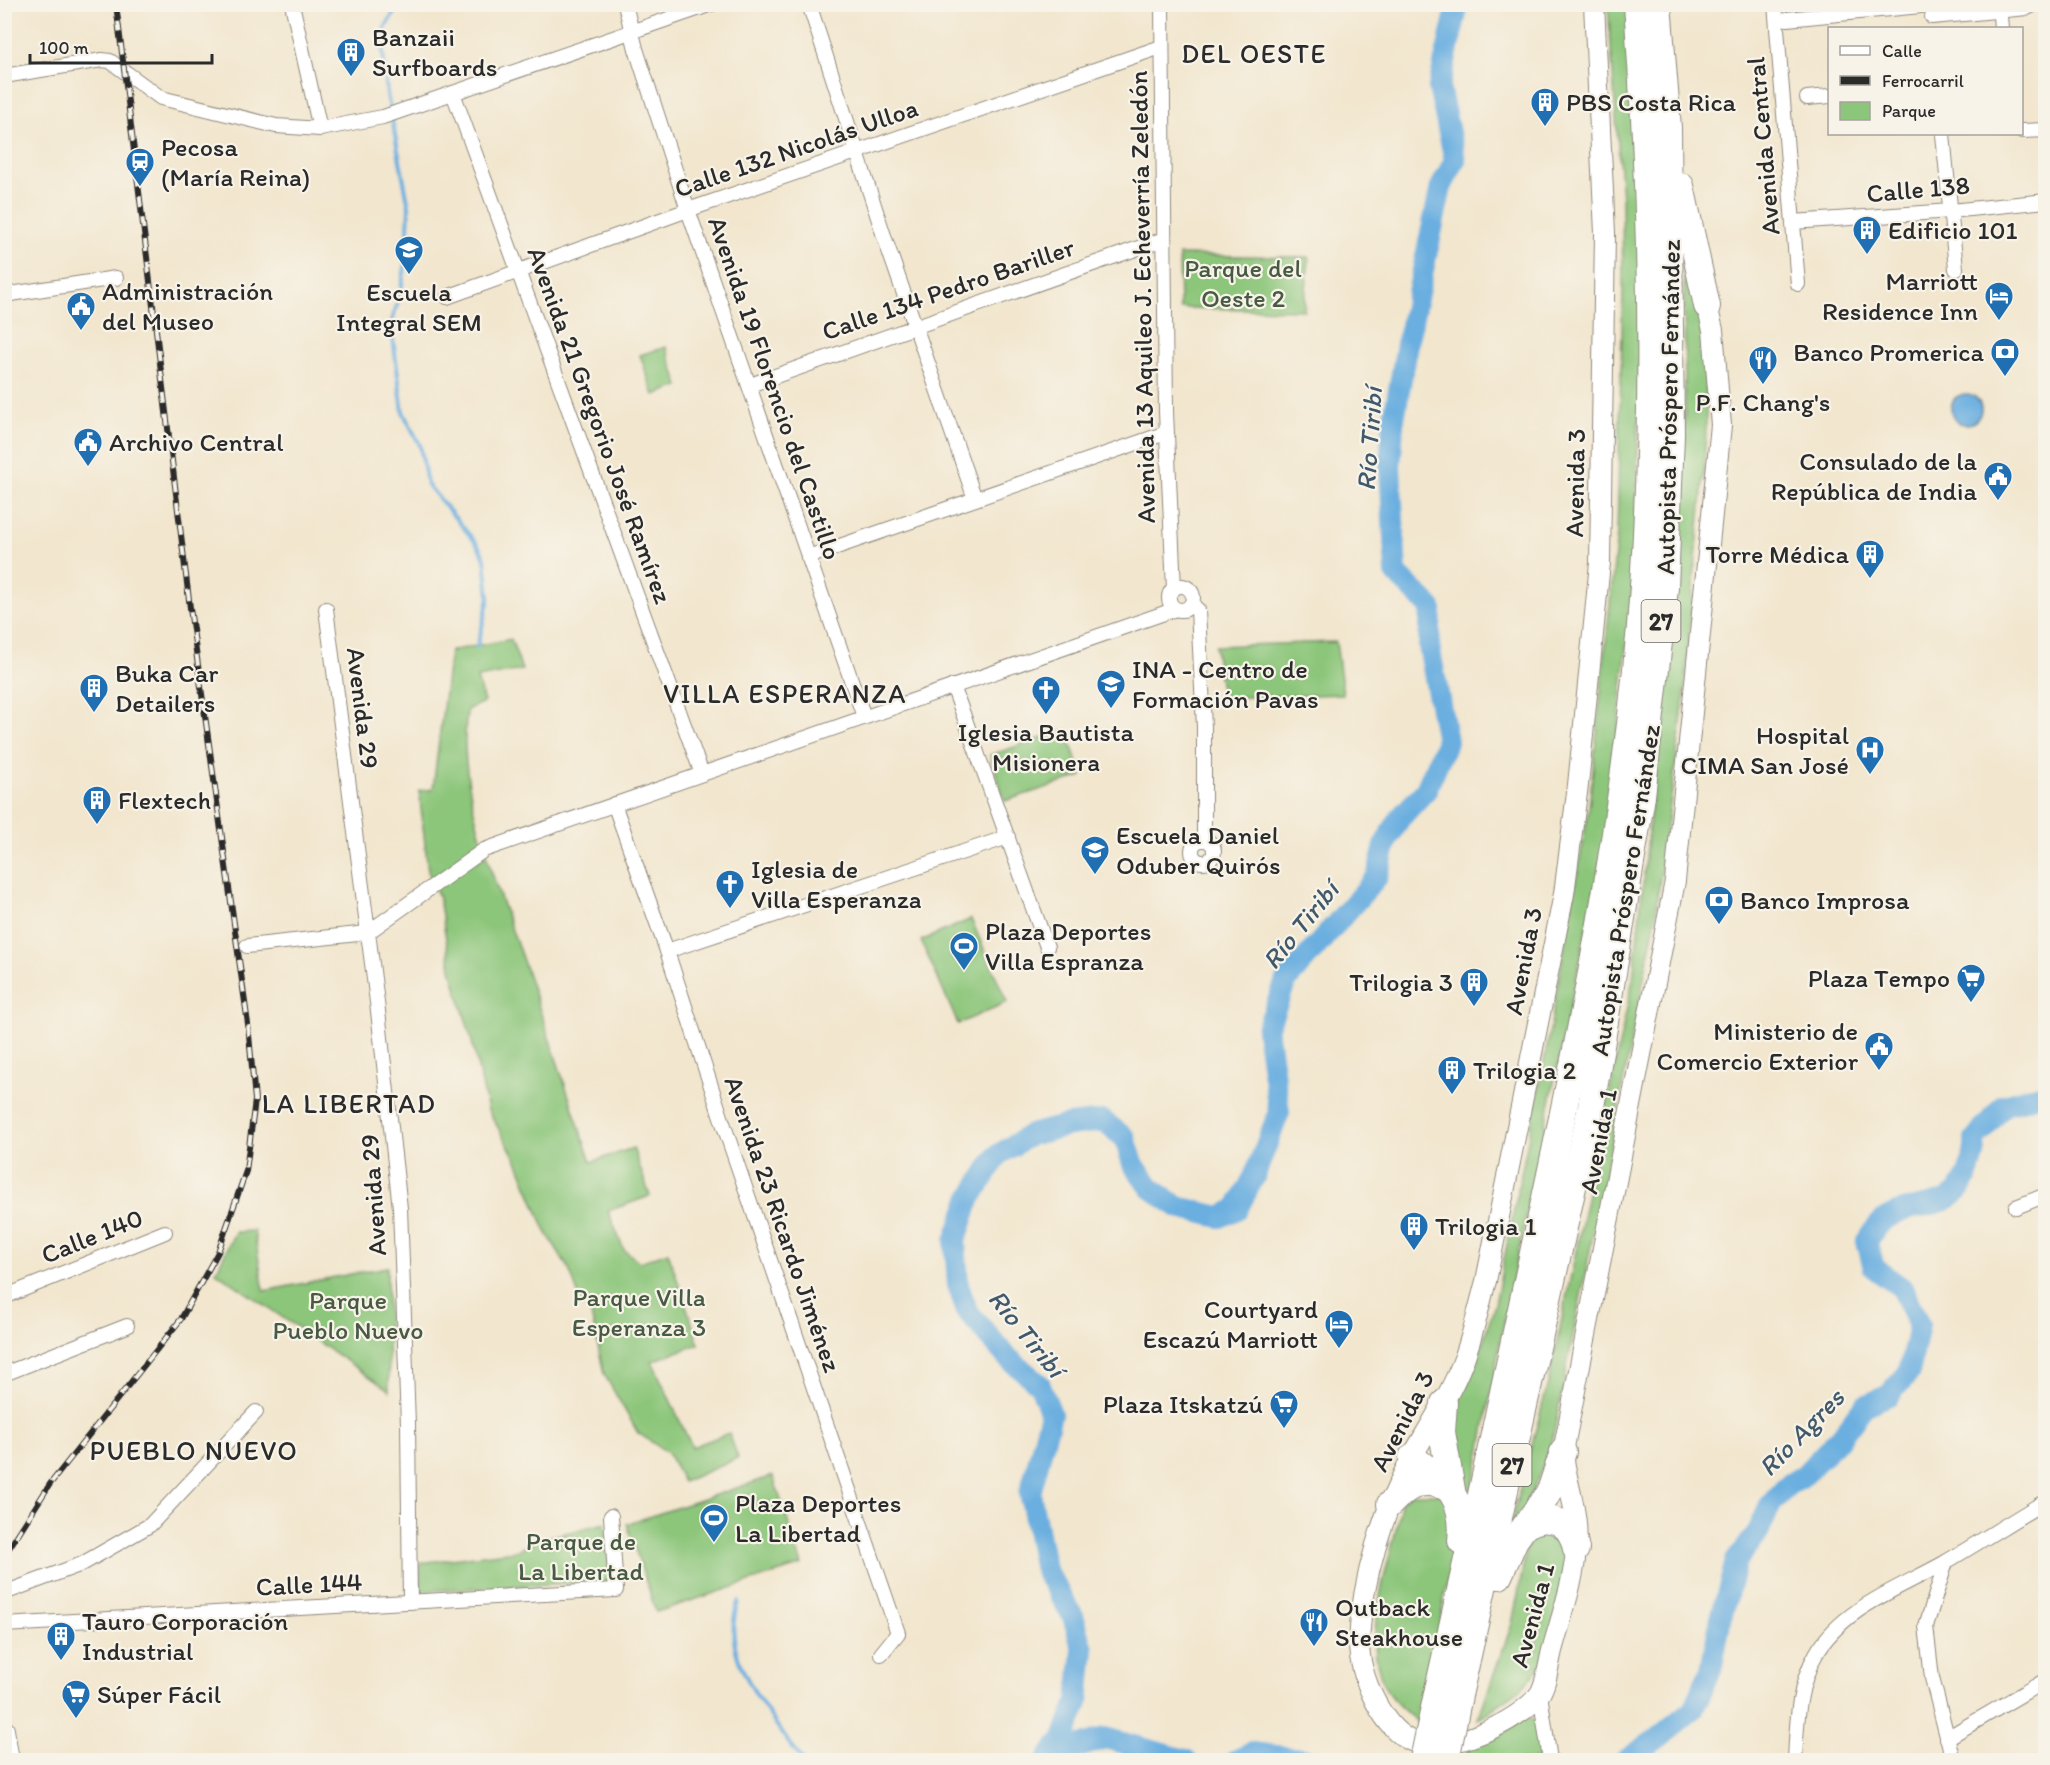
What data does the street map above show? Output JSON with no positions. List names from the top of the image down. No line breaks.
{"streets":{"highway":["Autopista Próspero Fernández","27"],"street":["Avenida Central","Calle 132 Nicolás Ulloa","Calle 138","Calle 134 Pedro Bariller","Avenida 13 Aquileo J. Echeverría Zeledón","Avenida 19 Florencio del Castillo","Avenida 21 Gregorio José Ramírez","Avenida 3","Avenida 29","Avenida 1","Avenida 23 Ricardo Jiménez","Calle 140","Calle 144"]},"crossings":[["Avenida Central","Calle 138"],["Calle 132 Nicolás Ulloa","Avenida 13 Aquileo J. Echeverría Zeledón"],["Calle 132 Nicolás Ulloa","Avenida 19 Florencio del Castillo"],["Calle 132 Nicolás Ulloa","Avenida 21 Gregorio José Ramírez"],["Calle 134 Pedro Bariller","Avenida 13 Aquileo J. Echeverría Zeledón"],["Calle 134 Pedro Bariller","Avenida 19 Florencio del Castillo"],["Avenida 3","Avenida 1"],["Avenida 29","Calle 144"]],"districts":["DEL OESTE","VILLA ESPERANZA","LA LIBERTAD","PUEBLO NUEVO"],"water":["Río Tiribí","Río Agres"],"parks":["Parque del Oeste 2","Parque Villa Esperanza 3","Parque Pueblo Nuevo","Parque de La Libertad"],"places":{"building":["Banzaii Surfboards","PBS Costa Rica","Edificio 101","Torre Médica","Buka Car Detailers","Flextech","Trilogia 3","Trilogia 2","Trilogia 1","Tauro Corporación Industrial"],"station":["Pecosa (María Reina)"],"school or university":["Escuela Integral SEM","INA - Centro de Formación Pavas","Escuela Daniel Oduber Quirós"],"hotel":["Marriott Residence Inn","Courtyard Escazú Marriott"],"public building":["Administración del Museo","Archivo Central","Consulado de la República de India","Ministerio de Comercio Exterior"],"bank":["Banco Promerica","Banco Improsa"],"restaurant":["P.F. Chang's","Outback Steakhouse"],"church":["Iglesia Bautista Misionera","Iglesia de Villa Esperanza"],"hospital":["Hospital CIMA San José"],"sports":["Plaza Deportes Villa Espranza","Plaza Deportes La Libertad"],"supermarket":["Plaza Tempo","Plaza Itskatzú","Súper Fácil"]},"legend":["Calle","Ferrocarril","Parque"],"scale_bar":"100 m"}
